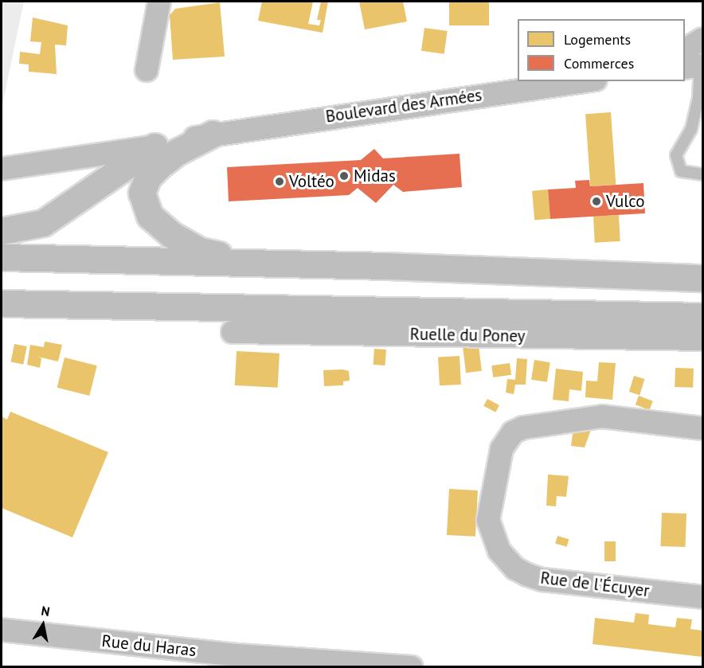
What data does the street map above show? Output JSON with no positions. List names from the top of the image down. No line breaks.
{"streets":{"street":["Boulevard des Armées","Ruelle du Poney","Rue de l'Écuyer","Rue du Haras"]},"places":["Midas","Voltéo","Vulco"],"legend":["Logements","Commerces"],"north":"top"}
